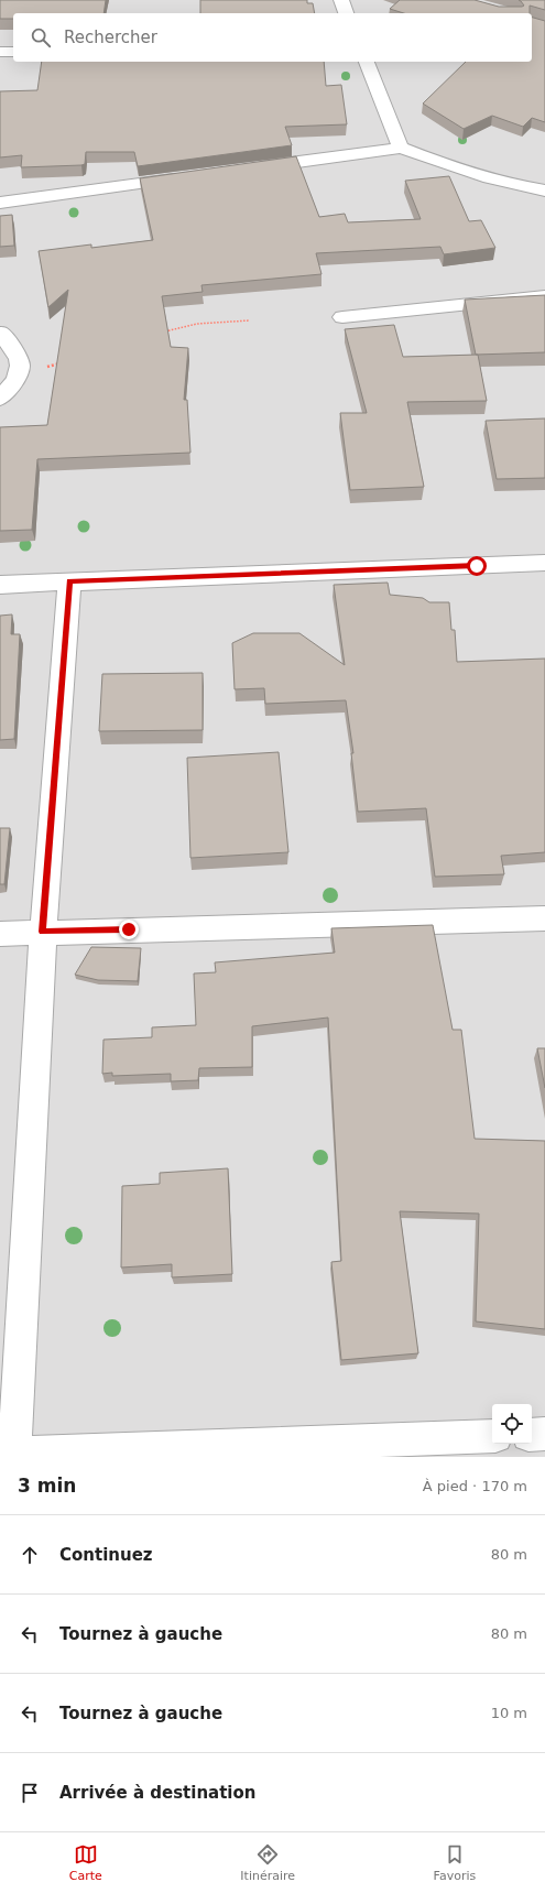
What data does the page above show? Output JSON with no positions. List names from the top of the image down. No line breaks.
{"page":{"search":"Rechercher","heading":["3 min","À pied · 170 m"],"list":[["Continuez","80 m"],["Tournez à gauche","80 m"],["Tournez à gauche","10 m"],"Arrivée à destination"],"nav":["Carte","Itinéraire","Favoris"]}}
